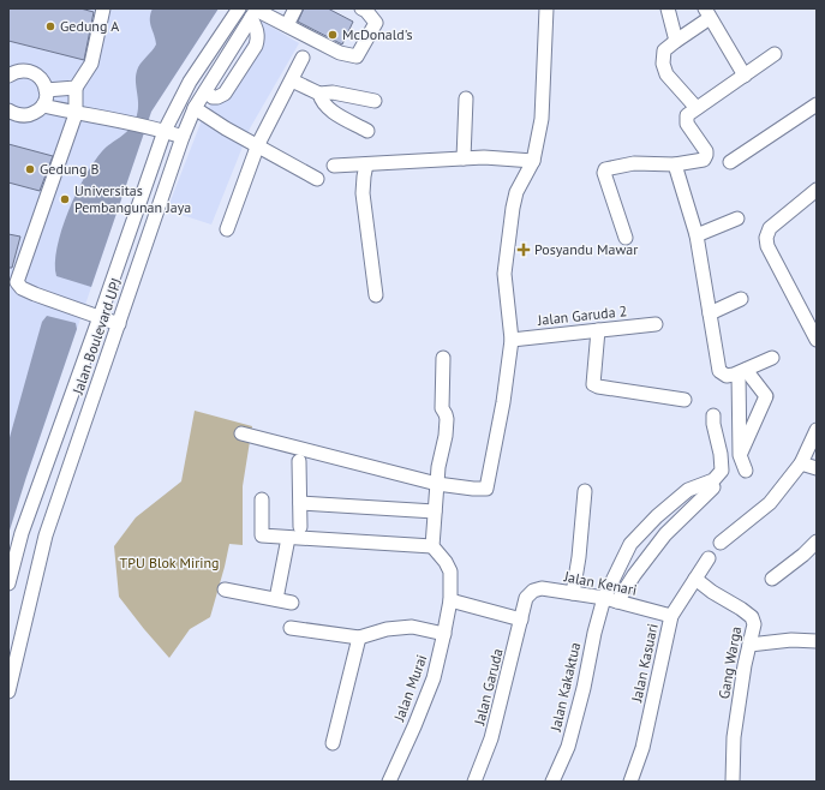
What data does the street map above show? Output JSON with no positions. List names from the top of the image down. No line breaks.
{"streets":{"street":["Jalan Garuda 2","Jalan Boulevard UPJ","Jalan Kenari","Jalan Kasuari","Gang Warga","Jalan Garuda","Jalan Kakaktua","Jalan Murai"]},"crossings":[["Jalan Kenari","Jalan Kasuari"],["Jalan Kenari","Jalan Garuda"],["Jalan Kenari","Jalan Kakaktua"],["Jalan Kasuari","Gang Warga"]],"parks":["TPU Blok Miring"],"places":{"other":["Gedung A","McDonald's","Gedung B","Universitas Pembangunan Jaya"],"health":["Posyandu Mawar"]}}
